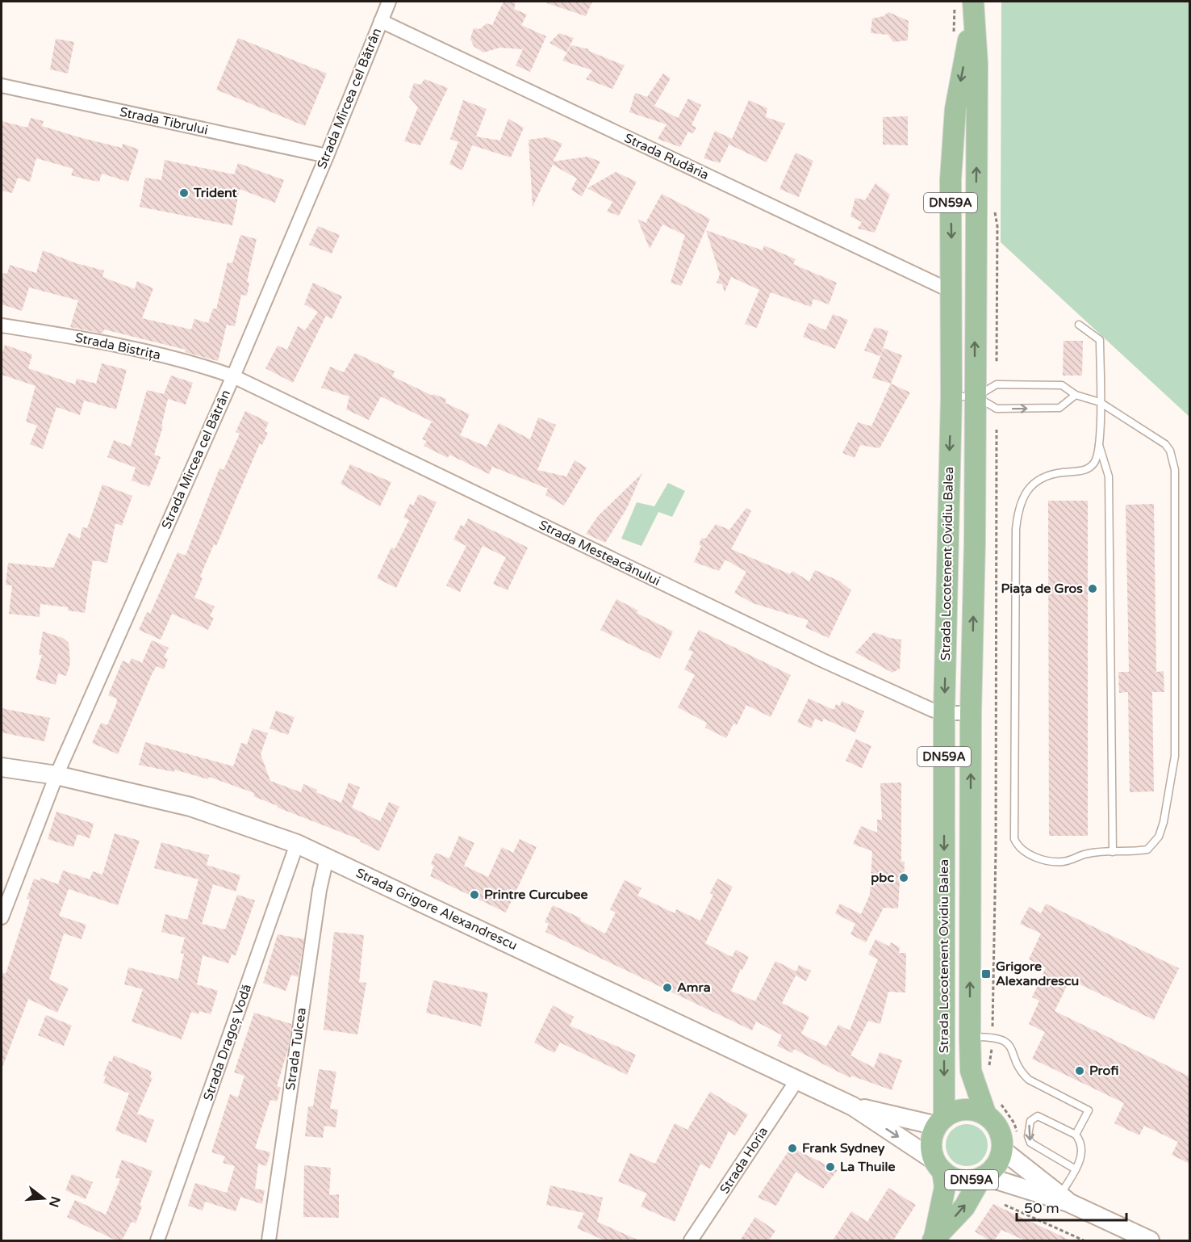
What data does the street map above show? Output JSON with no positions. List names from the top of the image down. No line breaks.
{"streets":{"main road":["DN59A","Strada Locotenent Ovidiu Balea"],"street":["Strada Mircea cel Bătrân","Strada Tibrului","Strada Rudăria","Strada Bistrița","Strada Mesteacănului","Strada Grigore Alexandrescu","Strada Dragoș Vodă","Strada Tulcea","Strada Horia"]},"crossings":[["Strada Mircea cel Bătrân","Strada Tibrului"],["Strada Mircea cel Bătrân","Strada Rudăria"],["Strada Mircea cel Bătrân","Strada Bistrița"],["Strada Mircea cel Bătrân","Strada Mesteacănului"],["Strada Mircea cel Bătrân","Strada Grigore Alexandrescu"],["Strada Rudăria","Strada Locotenent Ovidiu Balea"],["DN59A","Strada Locotenent Ovidiu Balea"],["DN59A","Strada Grigore Alexandrescu"],["Strada Bistrița","Strada Mesteacănului"],["Strada Mesteacănului","Strada Locotenent Ovidiu Balea"],["Strada Locotenent Ovidiu Balea","Strada Grigore Alexandrescu"],["Strada Grigore Alexandrescu","Strada Dragoș Vodă"],["Strada Grigore Alexandrescu","Strada Tulcea"],["Strada Grigore Alexandrescu","Strada Horia"]],"places":{"other":["Trident","Piața de Gros","pbc","Printre Curcubee","Amra","Profi","Frank Sydney","La Thuile"],"transit":["Grigore Alexandrescu"]},"scale_bar":"50 m","north":"right"}
